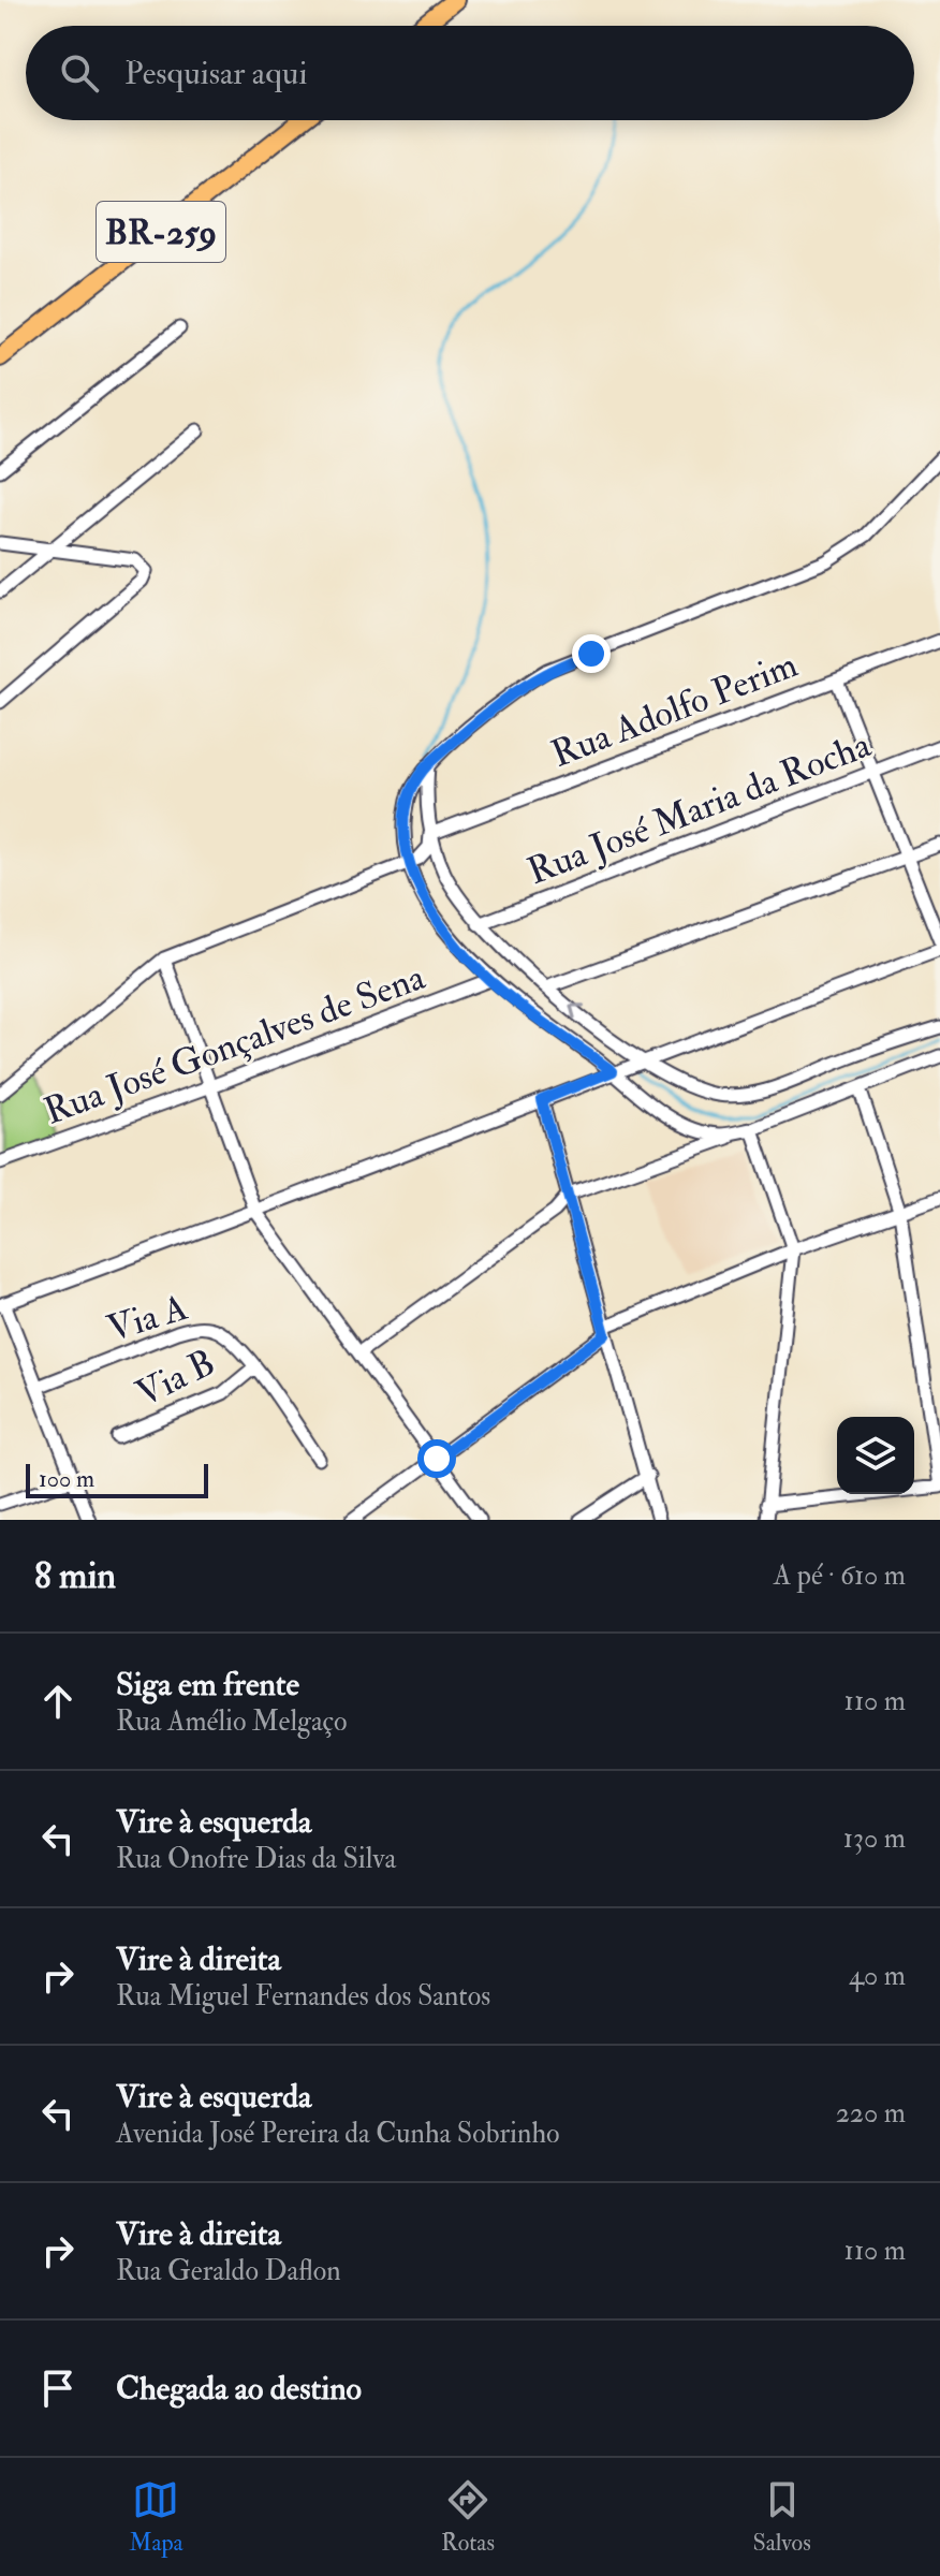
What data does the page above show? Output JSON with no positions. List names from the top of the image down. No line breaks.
{"streets":{"highway":["BR-259"],"street":["Rua Adolfo Perim","Rua José Maria da Rocha","Rua José Gonçalves de Sena","Via A","Via B"]},"crossings":[["Via A","Via B"]],"scale_bar":"100 m","page":{"search":"Pesquisar aqui","scale":"100 m","heading":["8 min","A pé · 610 m"],"list":[["Siga em frente","Rua Amélio Melgaço","110 m"],["Vire à esquerda","Rua Onofre Dias da Silva","130 m"],["Vire à direita","Rua Miguel Fernandes dos Santos","40 m"],["Vire à esquerda","Avenida José Pereira da Cunha Sobrinho","220 m"],["Vire à direita","Rua Geraldo Daflon","110 m"],"Chegada ao destino"],"nav":["Mapa","Rotas","Salvos"]}}
